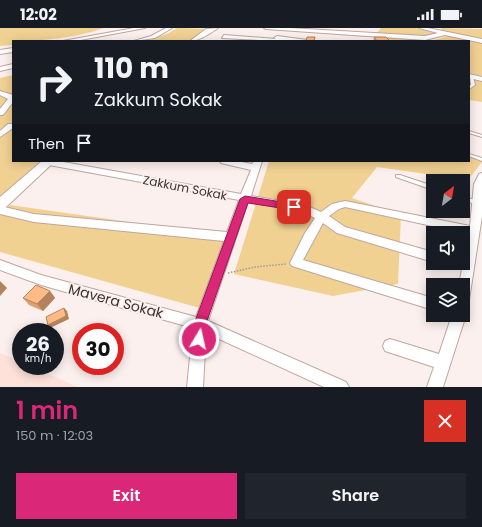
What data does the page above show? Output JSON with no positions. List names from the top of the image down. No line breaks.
{"streets":{"street":["Zakkum Sokak","Mavera Sokak"]},"north":"top right","page":{"status":"12:02","turn":["110 m","Zakkum Sokak"],"then":"Then","speed":"26 km/h","limit":"30","heading":["1 min","150 m · 12:03"],"buttons":["Exit","Share"]}}
